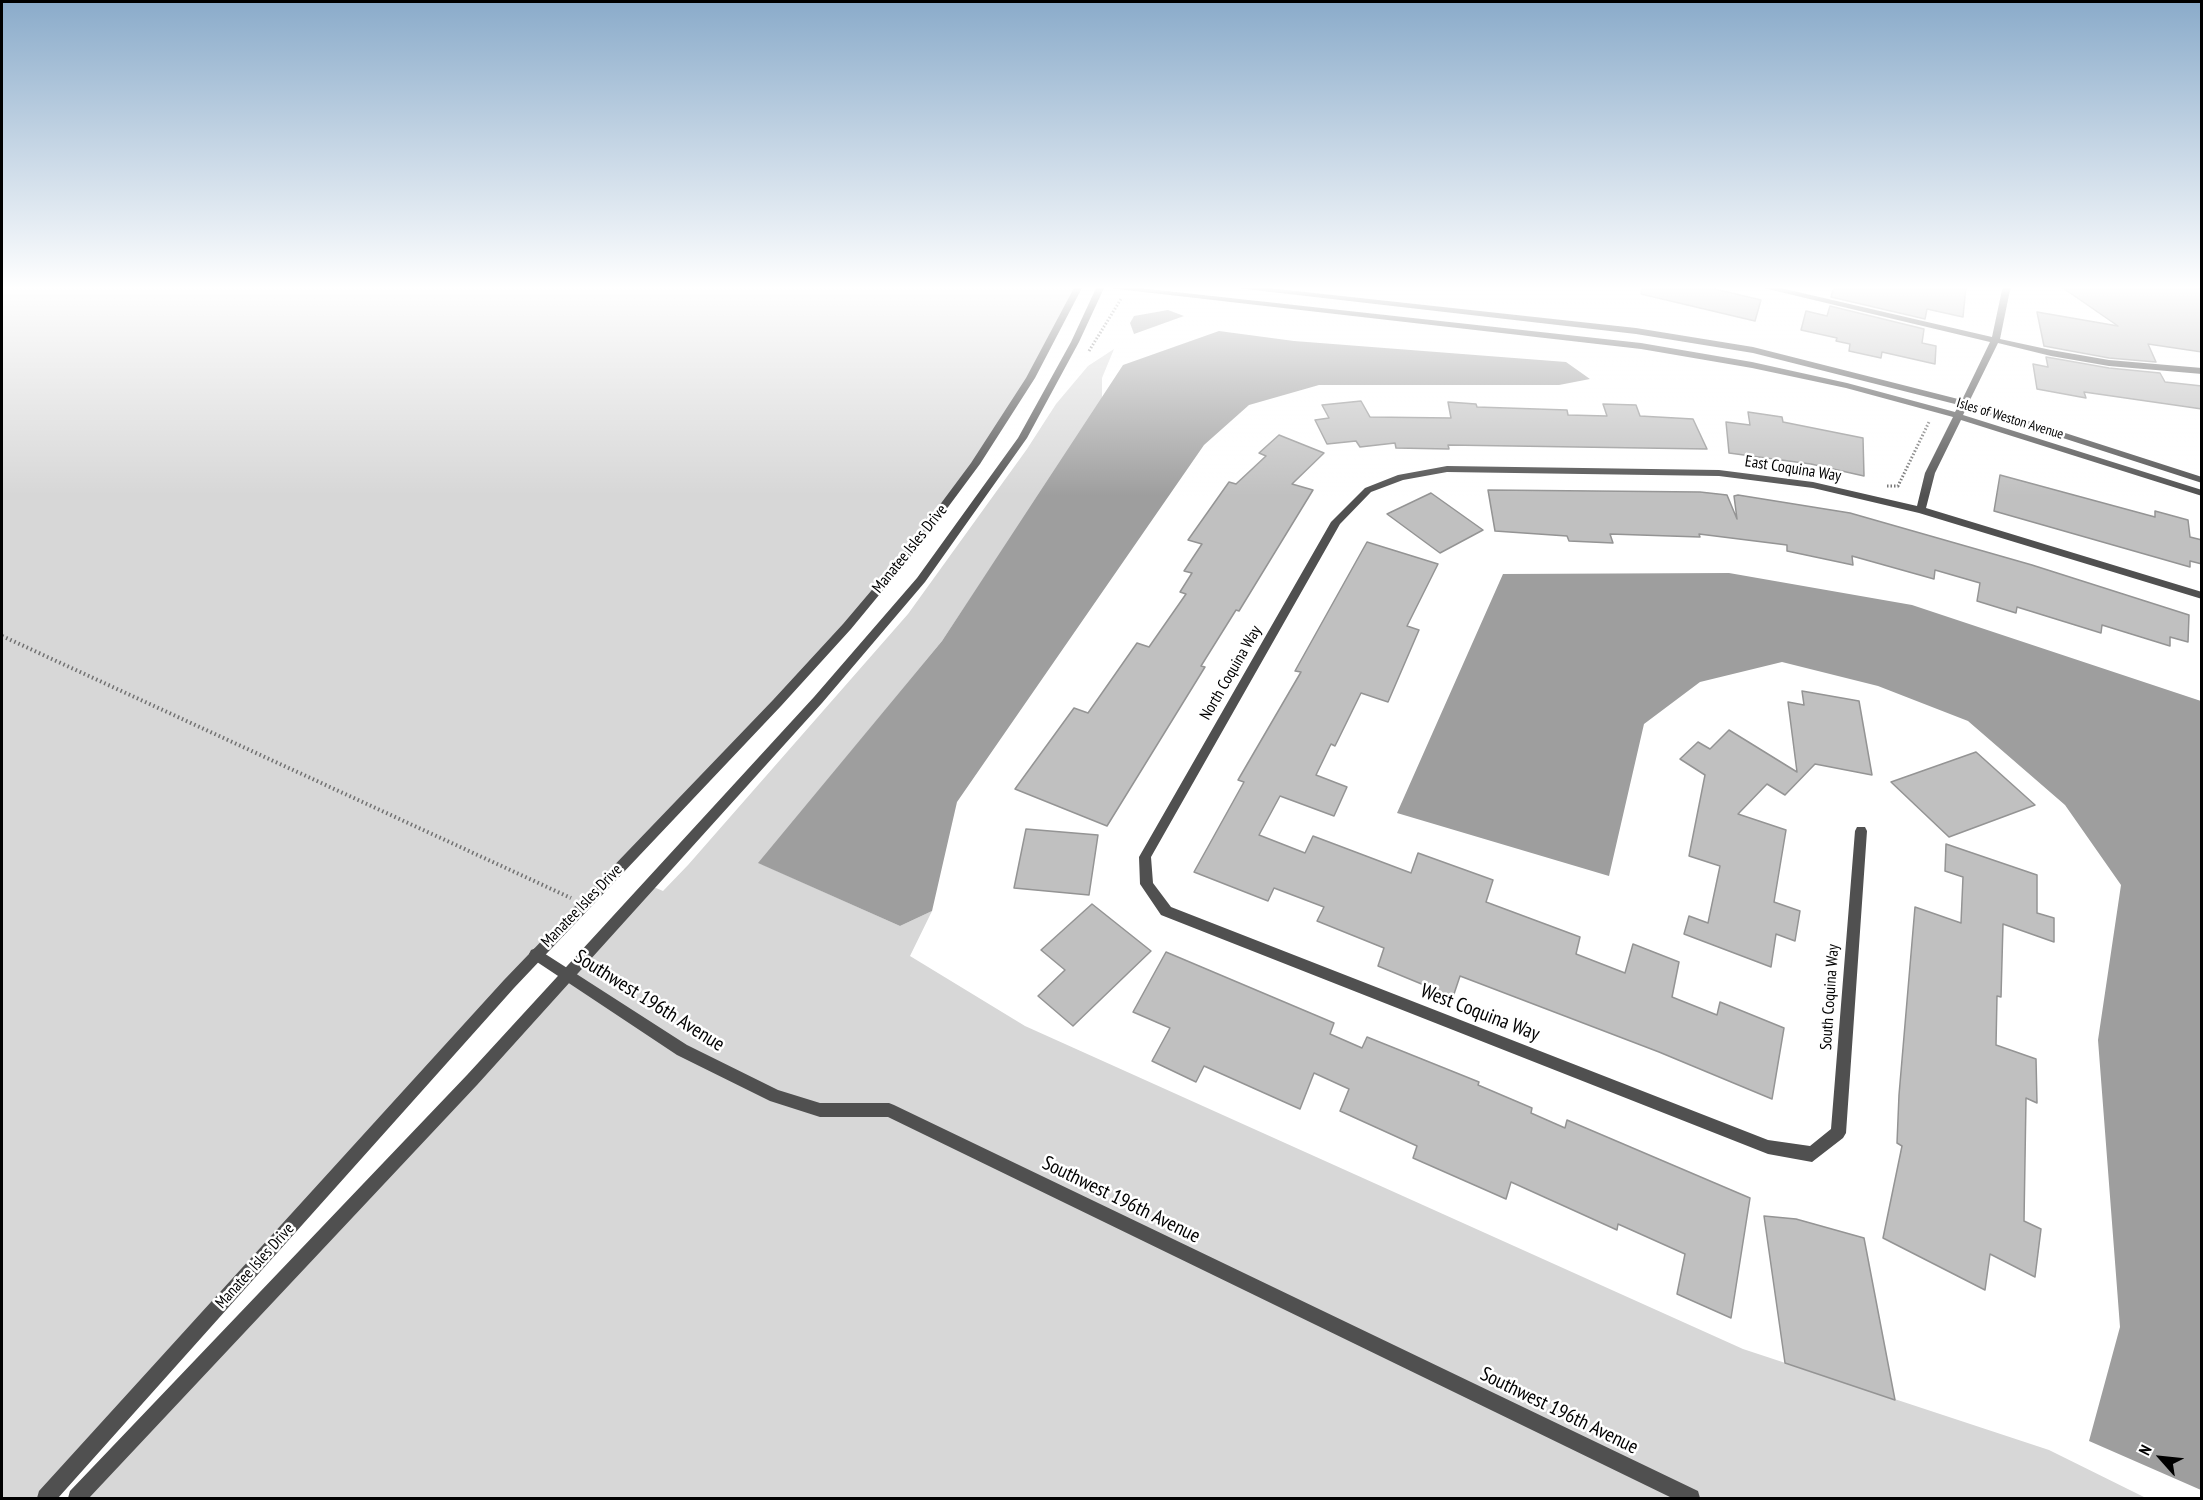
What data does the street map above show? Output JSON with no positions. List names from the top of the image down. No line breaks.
{"streets":{"street":["Isles of Weston Avenue","East Coquina Way","Manatee Isles Drive","North Coquina Way","South Coquina Way","Southwest 196th Avenue","West Coquina Way"]},"crossings":[["East Coquina Way","North Coquina Way"],["Manatee Isles Drive","Southwest 196th Avenue"],["North Coquina Way","West Coquina Way"],["South Coquina Way","West Coquina Way"]],"north":"top left"}
